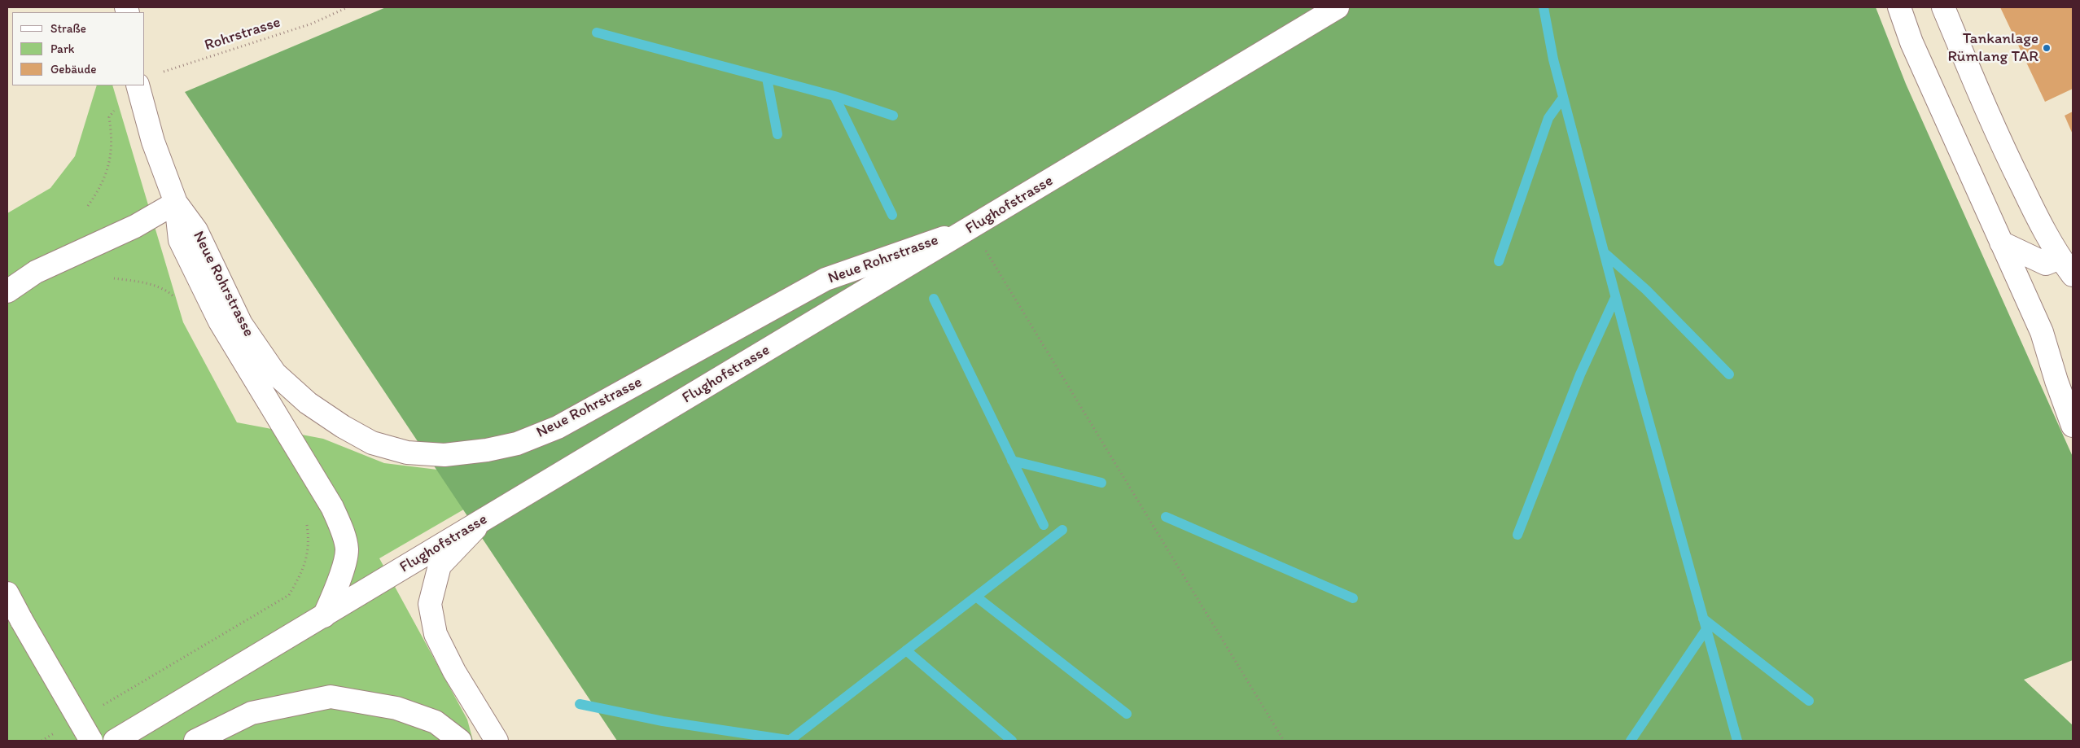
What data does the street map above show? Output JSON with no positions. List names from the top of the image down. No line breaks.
{"streets":{"street":["Flughofstrasse","Neue Rohrstrasse"],"path":["Rohrstrasse"]},"crossings":[["Flughofstrasse","Neue Rohrstrasse"]],"places":["Tankanlage Rümlang TAR"],"legend":["Straße","Park","Gebäude"]}
